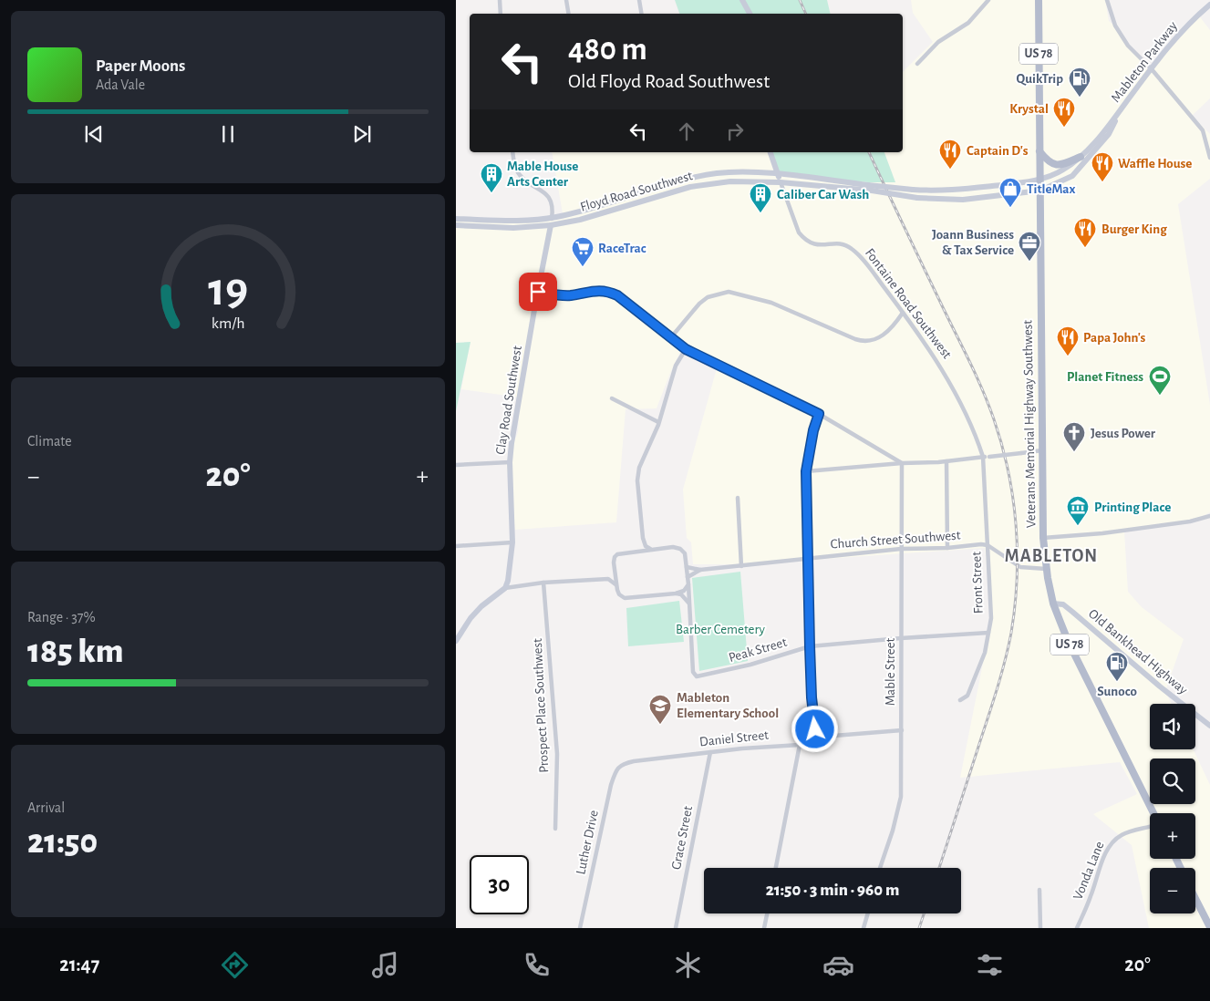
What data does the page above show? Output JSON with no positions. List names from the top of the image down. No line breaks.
{"streets":{"main road":["US 78","Mableton Parkway","Floyd Road Southwest","Fontaine Road Southwest","Clay Road Southwest","Veterans Memorial Highway Southwest","Old Bankhead Highway"],"street":["Church Street Southwest","Front Street","Peak Street","Mable Street","Prospect Place Southwest","Daniel Street","Grace Street","Luther Drive","Vonda Lane"]},"crossings":[["Mableton Parkway","Floyd Road Southwest"],["Mableton Parkway","Veterans Memorial Highway Southwest"],["Floyd Road Southwest","Fontaine Road Southwest"],["Floyd Road Southwest","Clay Road Southwest"],["Floyd Road Southwest","Veterans Memorial Highway Southwest"],["Fontaine Road Southwest","Front Street"],["Veterans Memorial Highway Southwest","Old Bankhead Highway"],["Church Street Southwest","Front Street"],["Church Street Southwest","Mable Street"],["Front Street","Peak Street"],["Peak Street","Mable Street"],["Daniel Street","Grace Street"],["Daniel Street","Luther Drive"]],"districts":["MABLETON"],"parks":["Barber Cemetery"],"places":{"fuel station":["QuikTrip","Sunoco"],"restaurant":["Krystal","Captain D's","Waffle House","Burger King","Papa John's"],"building":["Mable House Arts Center","Caliber Car Wash"],"shop":["TitleMax"],"office":["Joann Business & Tax Service"],"supermarket":["RaceTrac"],"sports":["Planet Fitness"],"church":["Jesus Power"],"museum":["Printing Place"],"school or university":["Mableton Elementary School"]},"page":{"turn":["480 m","Old Floyd Road Southwest"],"song":["Paper Moons","Ada Vale"],"tile":["Climate",["Range · 37%","185 km"],["Arrival","21:50"]],"heat":["−","20°","+"],"map_buttons":["+","−"],"limit":"30","trip":"21:50 · 3 min · 960 m","tabs":["21:47","20°"],"gauge":["19","km/h"]}}
